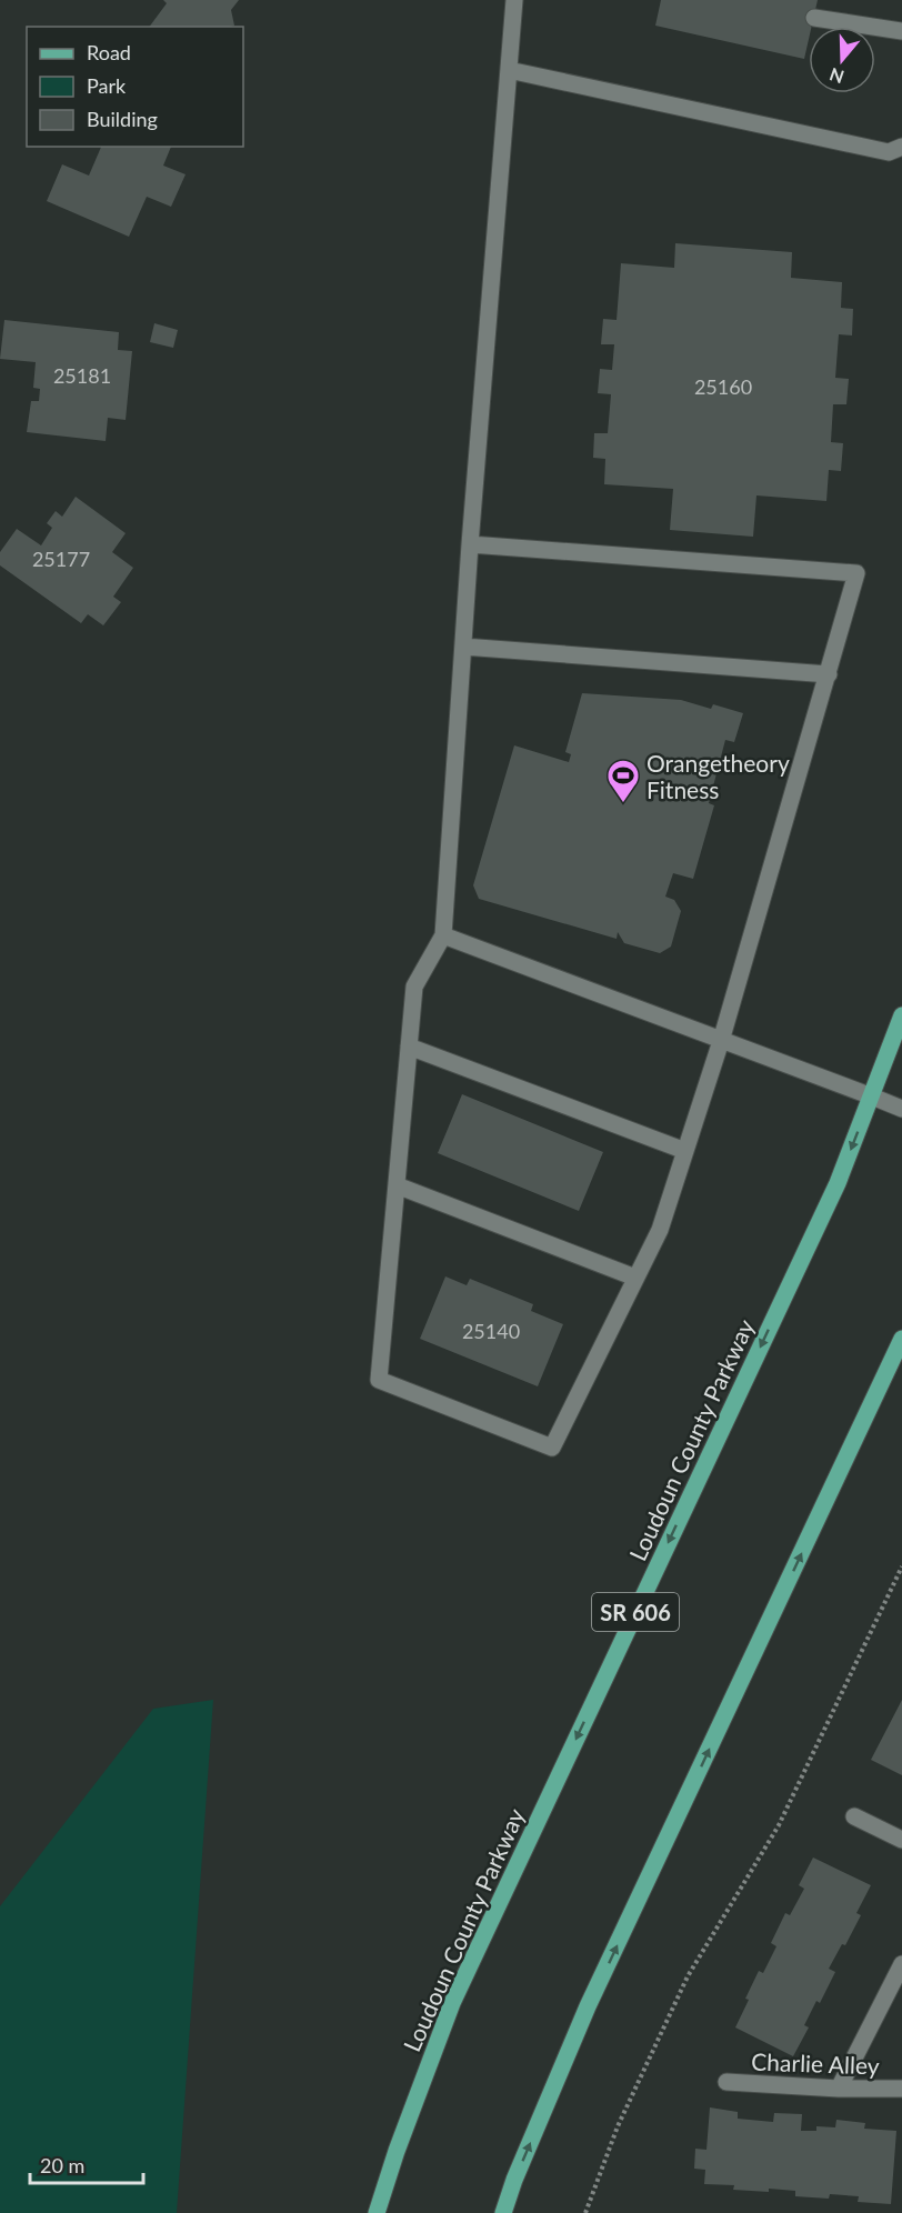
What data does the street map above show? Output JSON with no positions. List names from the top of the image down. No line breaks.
{"streets":{"main road":["Loudoun County Parkway","SR 606"],"street":["Charlie Alley"]},"places":{"sports":["Orangetheory Fitness"]},"house_numbers":["25181","25160","25177","25140"],"legend":["Road","Park","Building"],"scale_bar":"20 m","north":"bottom"}
